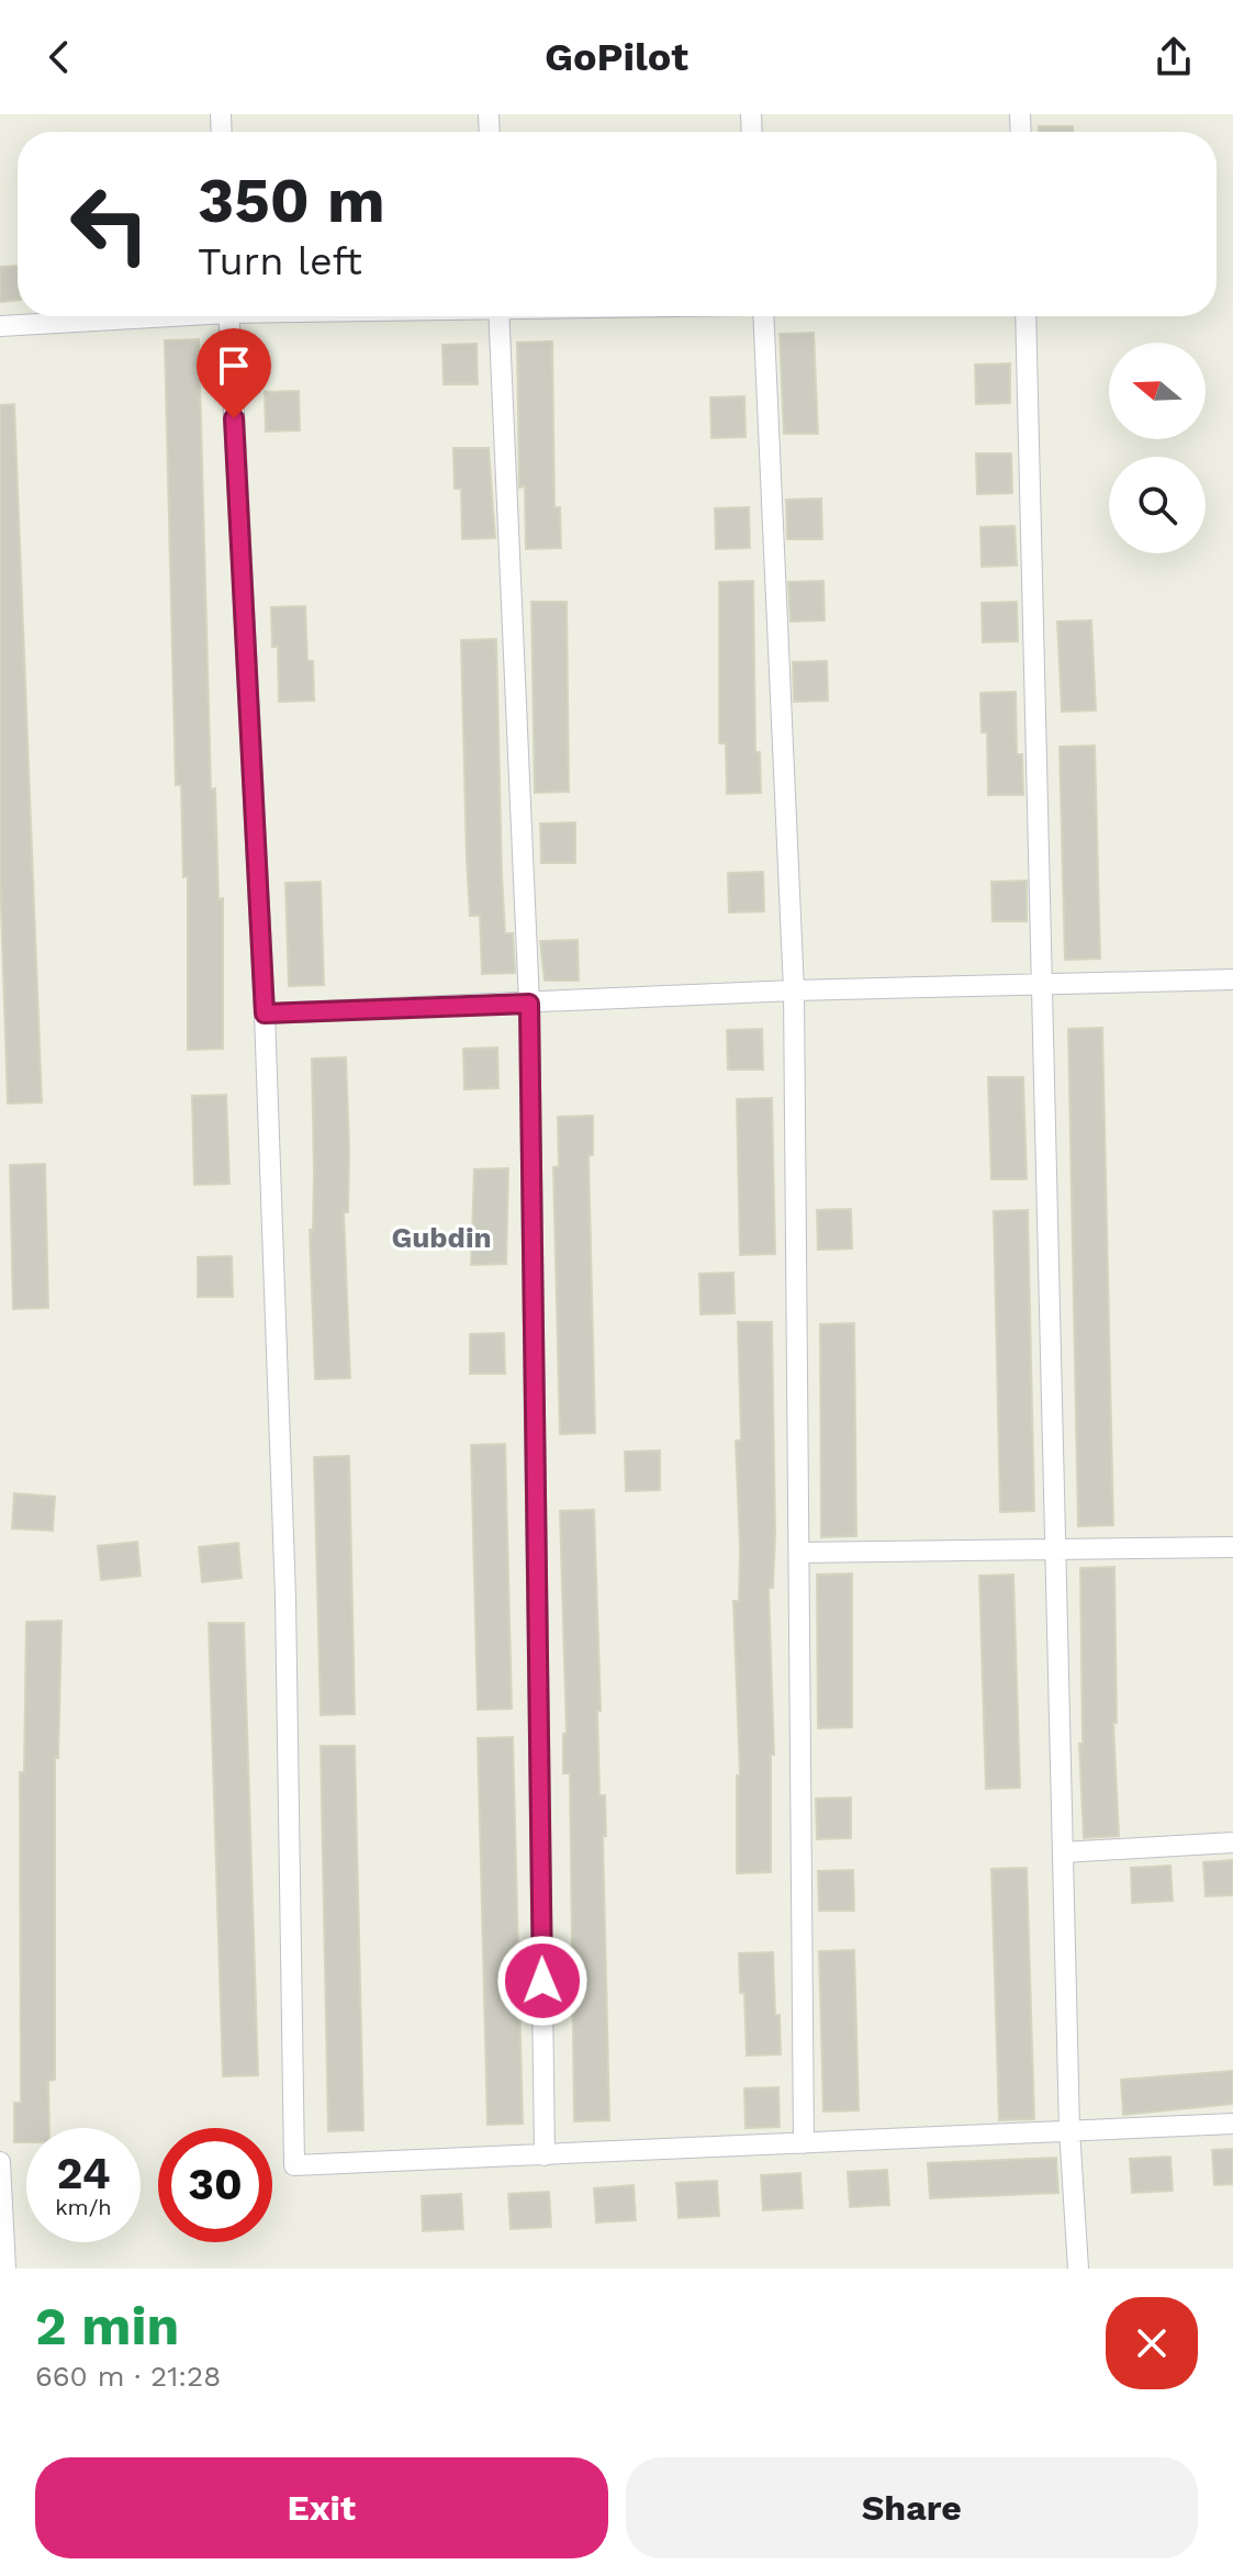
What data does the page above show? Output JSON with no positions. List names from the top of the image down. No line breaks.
{"districts":["Gubdin"],"north":"left","page":{"header":"GoPilot","turn":["350 m","Turn left"],"speed":"24 km/h","limit":"30","heading":["2 min","660 m · 21:28"],"buttons":["Exit","Share"]}}
